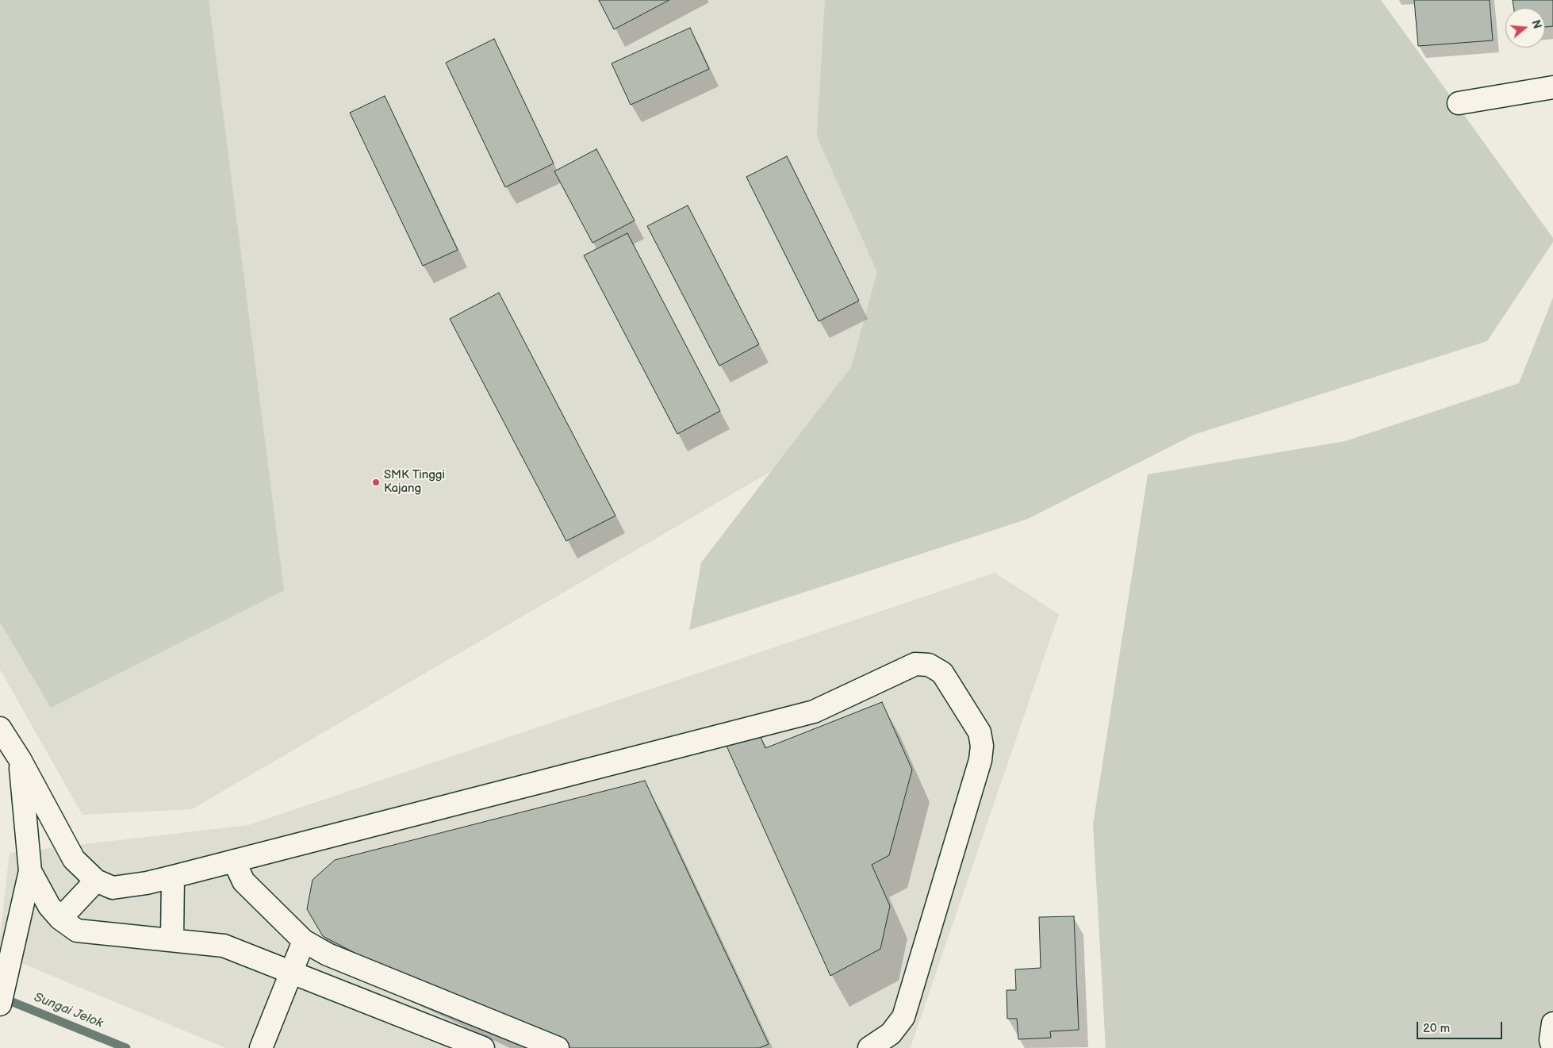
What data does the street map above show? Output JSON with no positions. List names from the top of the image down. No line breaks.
{"water":["Sungai Jelok"],"places":["SMK Tinggi Kajang"],"scale_bar":"20 m","north":"right"}
